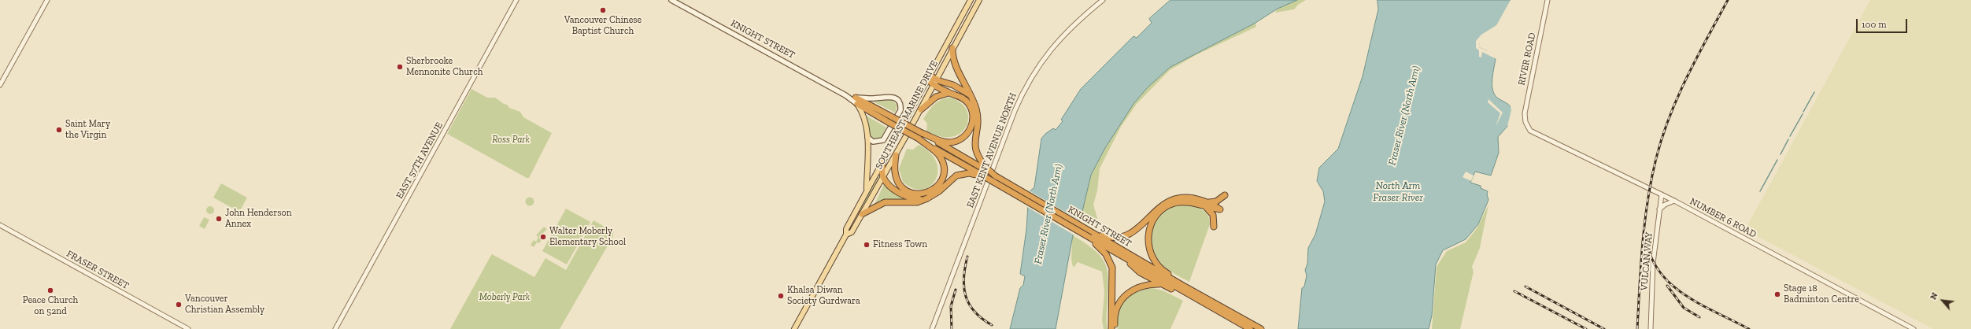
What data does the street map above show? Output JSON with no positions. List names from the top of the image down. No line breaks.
{"streets":{"highway":["KNIGHT STREET"],"main road":["SOUTHEAST MARINE DRIVE"],"street":["RIVER ROAD","EAST KENT AVENUE NORTH","EAST 57TH AVENUE","NUMBER 6 ROAD","VULCAN WAY","FRASER STREET"]},"crossings":[["RIVER ROAD","NUMBER 6 ROAD"],["NUMBER 6 ROAD","VULCAN WAY"]],"water":["Fraser River (North Arm)","North Arm Fraser River"],"parks":["Ross Park","Moberly Park"],"places":["Vancouver Chinese Baptist Church","Sherbrooke Mennonite Church","Saint Mary the Virgin","John Henderson Annex","Walter Moberly Elementary School","Fitness Town","Peace Church on 52nd","Stage 18 Badminton Centre","Khalsa Diwan Society Gurdwara","Vancouver Christian Assembly"],"scale_bar":"100 m","north":"top left"}
